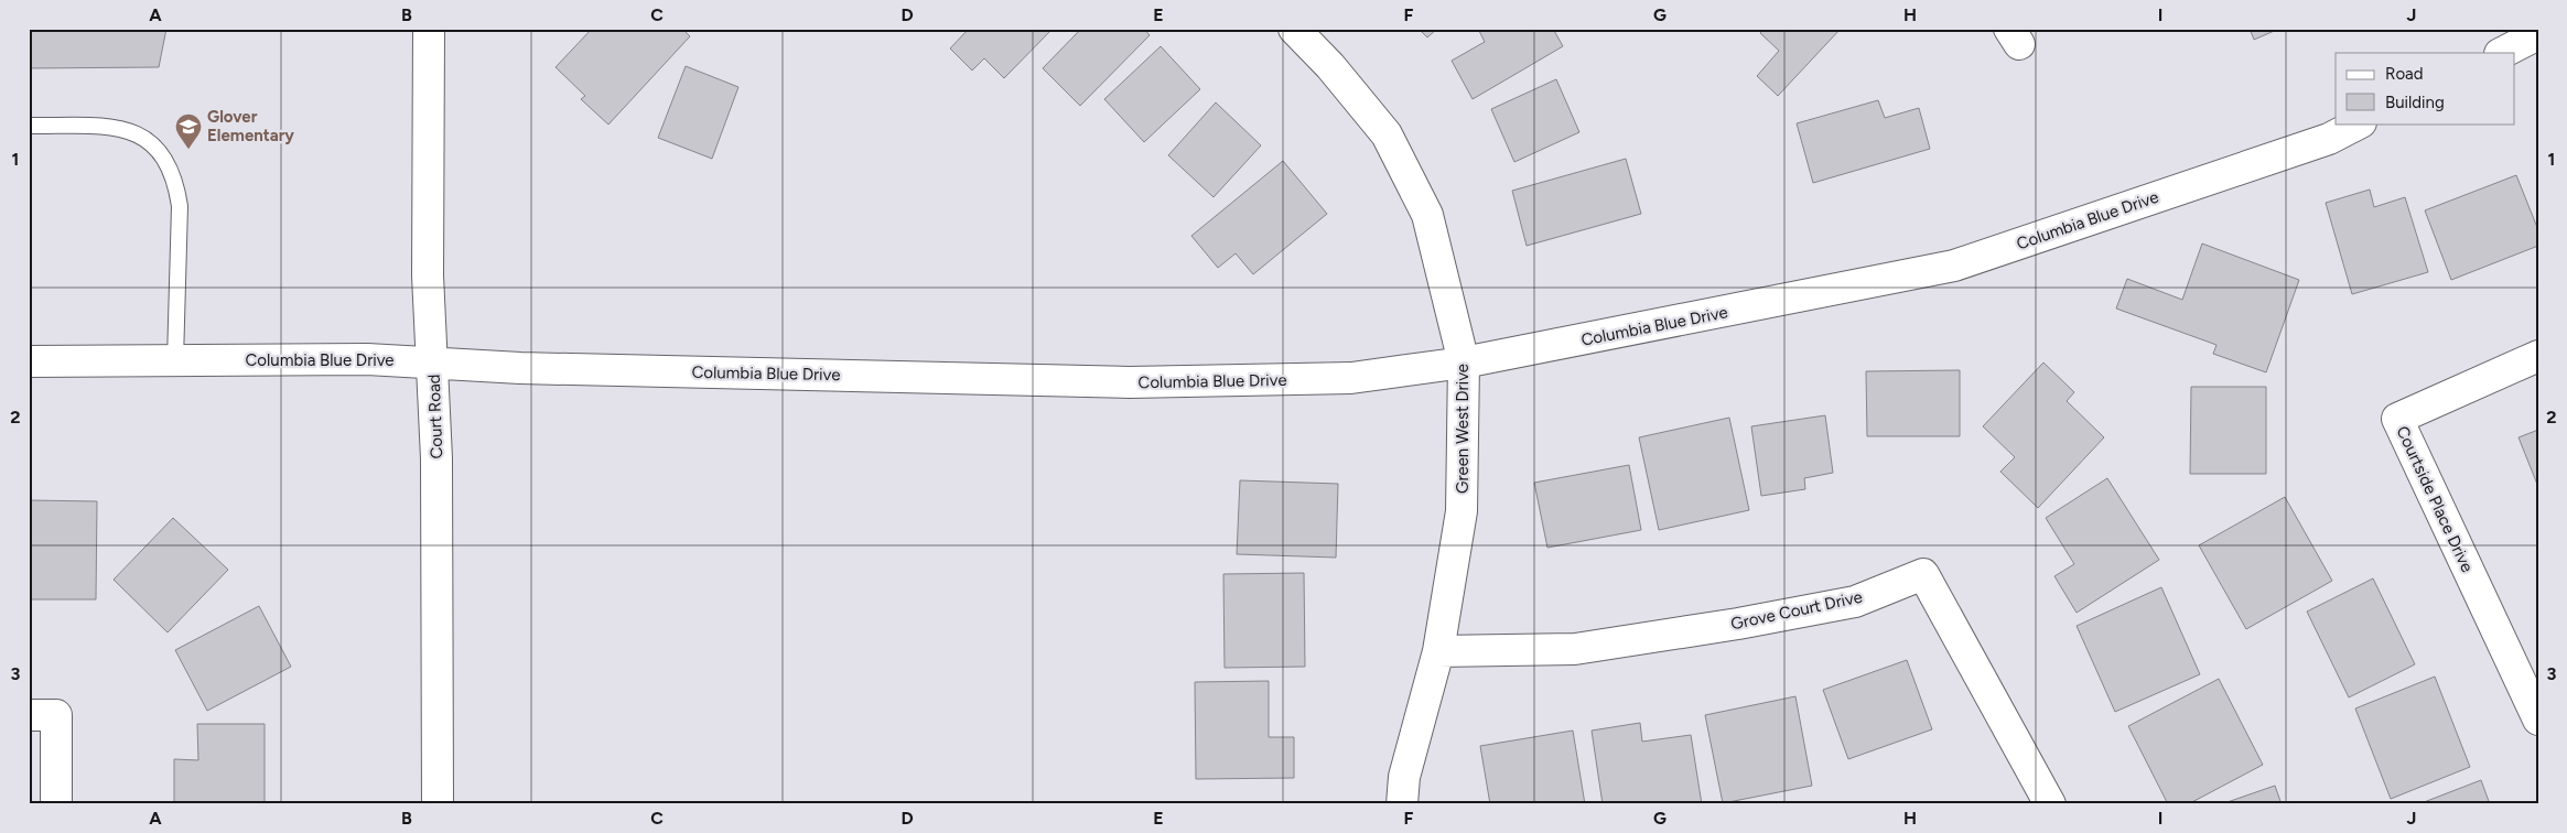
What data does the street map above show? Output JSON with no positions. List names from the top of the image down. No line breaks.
{"streets":{"street":["Columbia Blue Drive","Court Road","Green West Drive","Courtside Place Drive","Grove Court Drive"]},"crossings":[["Columbia Blue Drive","Court Road"],["Columbia Blue Drive","Green West Drive"],["Green West Drive","Grove Court Drive"]],"places":{"school or university":["Glover Elementary"]},"legend":["Road","Building"],"grid":{"columns":["A","B","C","D","E","F","G","H","I","J"],"rows":["1","2","3"]}}
